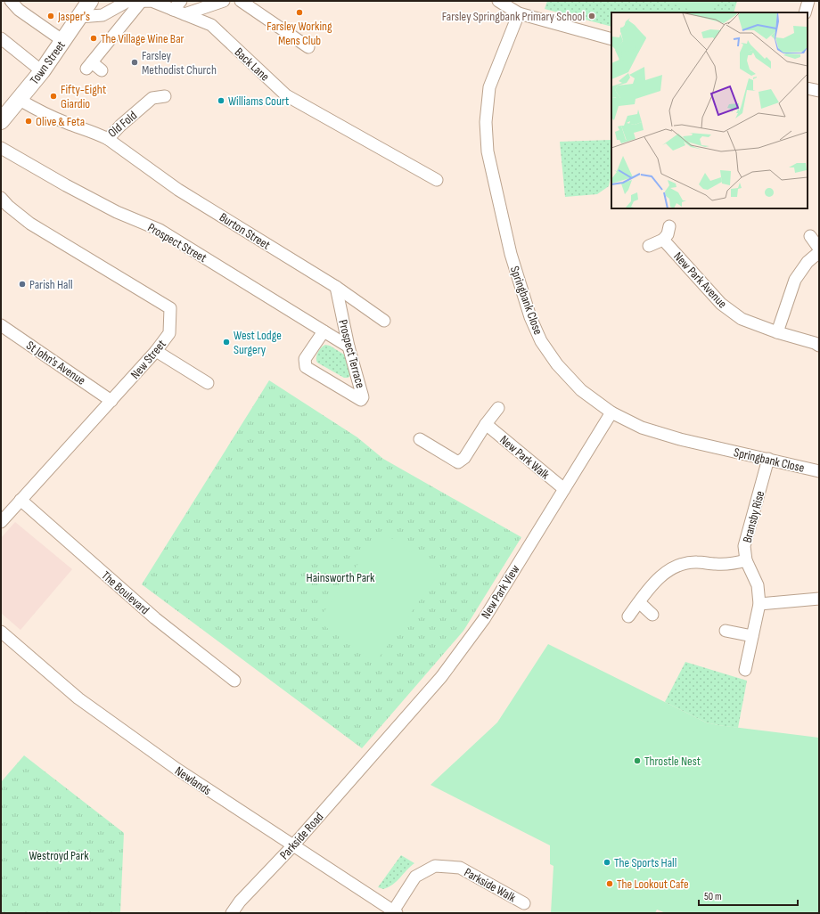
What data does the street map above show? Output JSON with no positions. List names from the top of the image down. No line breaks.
{"streets":{"main road":["Town Street"],"street":["Back Lane","Old Fold","Burton Street","Prospect Street","New Park Avenue","Springbank Close","Prospect Terrace","New Street","St John's Avenue","New Park Walk","Bransby Rise","New Park View","The Boulevard","Newlands","Parkside Road","Parkside Walk"]},"crossings":[["Town Street","Back Lane"],["Town Street","Old Fold"],["Old Fold","Burton Street"],["Burton Street","Prospect Terrace"],["Prospect Street","Prospect Terrace"],["Springbank Close","Bransby Rise"],["Springbank Close","New Park View"],["New Street","St John's Avenue"],["New Street","The Boulevard"],["New Park Walk","New Park View"],["New Park View","Parkside Road"],["Newlands","Parkside Road"],["Newlands","Parkside Walk"]],"parks":["Hainsworth Park","Westroyd Park"],"places":["Farsley Working Mens Club","Jasper's","Farsley Springbank Primary School","The Village Wine Bar","Farsley Methodist Church","Fifty-Eight Giardio","Williams Court","Olive & Feta","Parish Hall","West Lodge Surgery","Throstle Nest","The Sports Hall","The Lookout Cafe"],"scale_bar":"50 m"}
